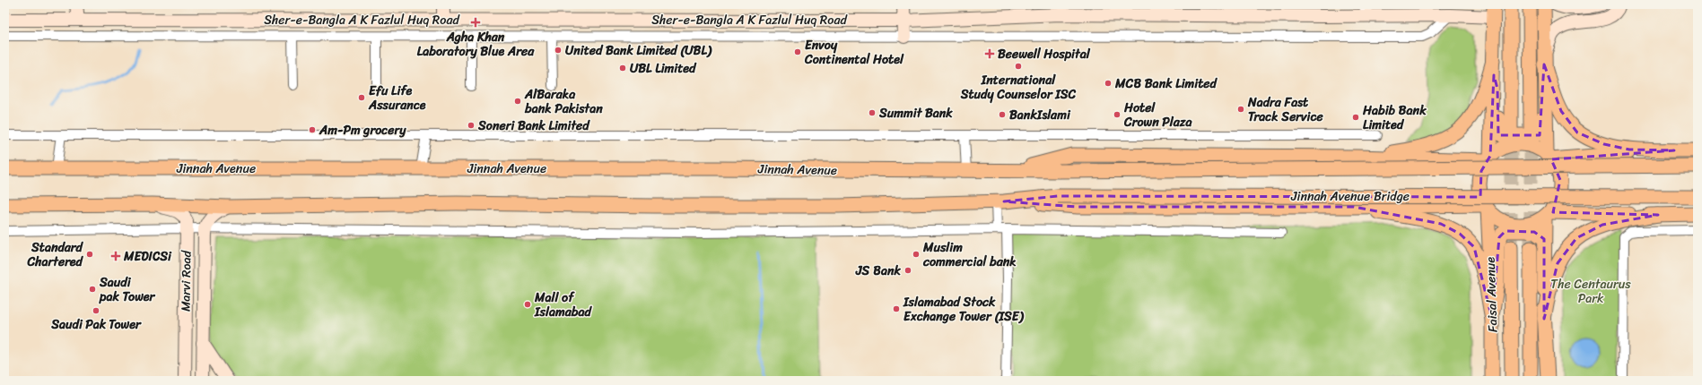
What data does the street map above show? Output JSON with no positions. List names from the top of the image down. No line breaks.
{"streets":{"main road":["Sher-e-Bangla A K Fazlul Huq Road","Jinnah Avenue","Jinnah Avenue Bridge","Marvi Road","Faisal Avenue"]},"parks":["The Centaurus Park"],"places":{"health":["Agha Khan Laboratory Blue Area","Beewell Hospital","MEDICSi"],"other":["United Bank Limited (UBL)","Envoy Continental Hotel","International Study Counselor ISC","UBL Limited","MCB Bank Limited","Efu Life Assurance","AlBaraka bank Pakistan","Nadra Fast Track Service","Summit Bank","BankIslami","Hotel Crown Plaza","Habib Bank Limited","Soneri Bank Limited","Am-Pm grocery","Standard Chartered","Muslim commercial bank","JS Bank","Saudi pak Tower","Mall of Islamabad","Islamabad Stock Exchange Tower (ISE)","Saudi Pak Tower"]}}
